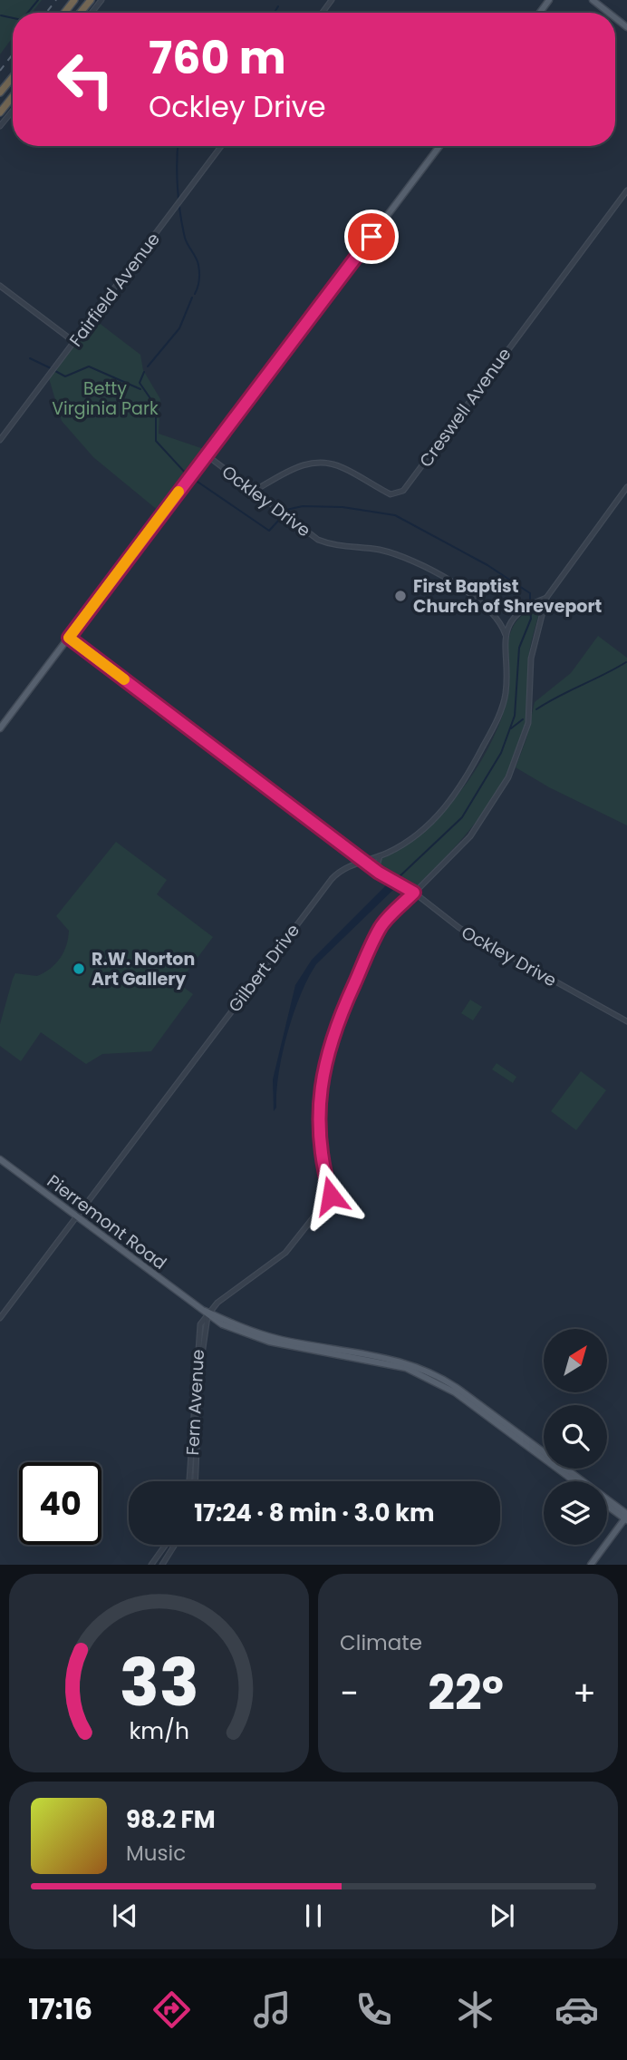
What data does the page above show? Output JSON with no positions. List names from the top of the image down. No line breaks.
{"streets":{"main road":["Pierremont Road"],"street":["Fairfield Avenue","Creswell Avenue","Ockley Drive","Gilbert Drive","Fern Avenue"]},"crossings":[["Creswell Avenue","Ockley Drive"],["Ockley Drive","Gilbert Drive"],["Ockley Drive","Fern Avenue"],["Gilbert Drive","Pierremont Road"],["Pierremont Road","Fern Avenue"]],"parks":["Betty Virginia Park"],"places":["First Baptist Church of Shreveport","R.W. Norton Art Gallery"],"north":"top right","page":{"turn":["760 m","Ockley Drive"],"limit":"40","trip":"17:24 · 8 min · 3.0 km","tile":"Climate","heat":["−","22°","+"],"song":["98.2 FM","Music"],"tabs":"17:16","gauge":["33","km/h"]}}
